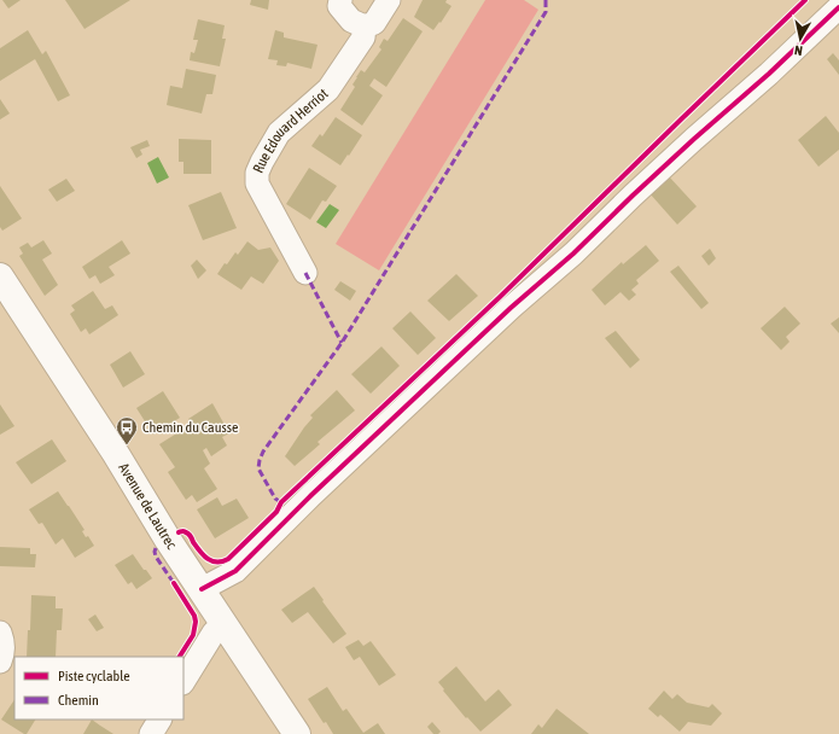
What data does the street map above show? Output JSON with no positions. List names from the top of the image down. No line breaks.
{"streets":{"main road":["Avenue de Lautrec"],"street":["Rue Edouard Herriot"]},"places":{"bus stop":["Chemin du Causse"]},"legend":["Piste cyclable","Chemin"],"north":"bottom"}
